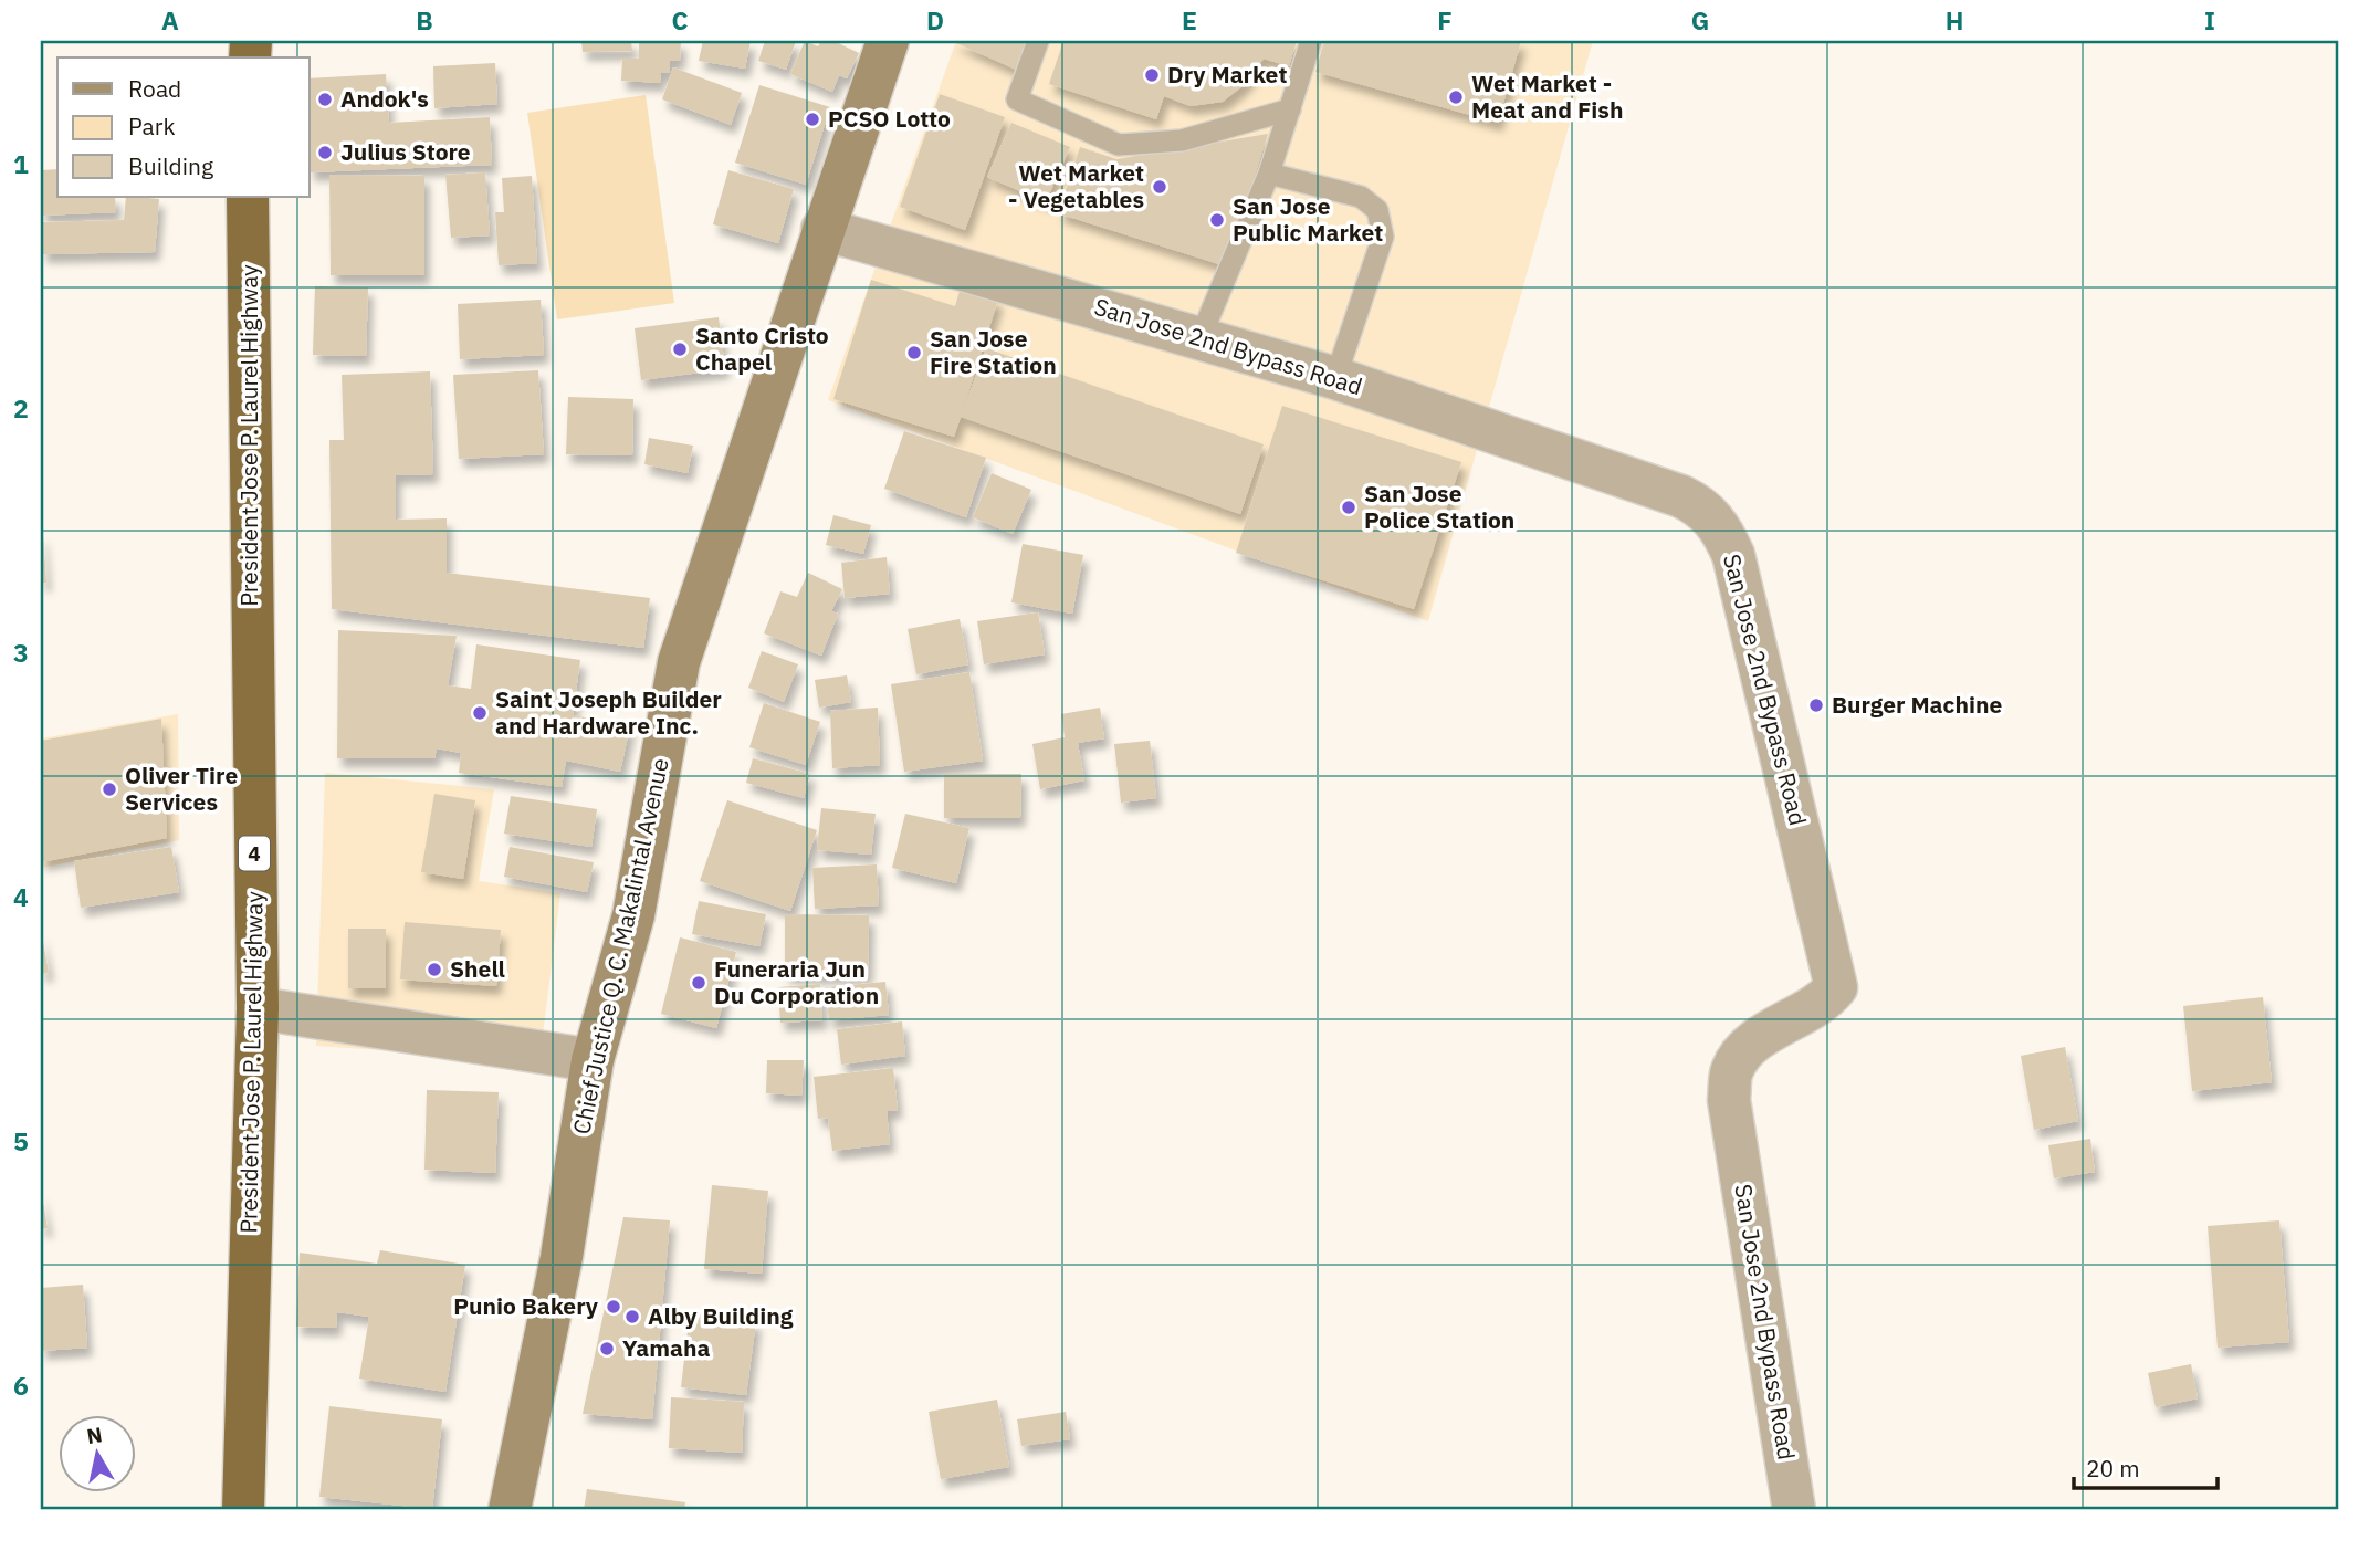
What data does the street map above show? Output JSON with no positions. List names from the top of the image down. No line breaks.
{"streets":{"highway":["President Jose P. Laurel Highway","4"],"main road":["Chief Justice Q. C. Makalintal Avenue"],"street":["San Jose 2nd Bypass Road"]},"crossings":[["San Jose 2nd Bypass Road","Chief Justice Q. C. Makalintal Avenue"]],"places":["Dry Market","Wet Market - Meat and Fish","Andok's","PCSO Lotto","Julius Store","Wet Market - Vegetables","San Jose Public Market","Santo Cristo Chapel","San Jose Fire Station","San Jose Police Station","Burger Machine","Saint Joseph Builder and Hardware Inc.","Oliver Tire Services","Shell","Funeraria Jun Du Corporation","Punio Bakery","Alby Building","Yamaha"],"legend":["Road","Park","Building"],"scale_bar":"20 m","north":"top","grid":{"columns":["A","B","C","D","E","F","G","H","I"],"rows":["1","2","3","4","5","6"]}}
